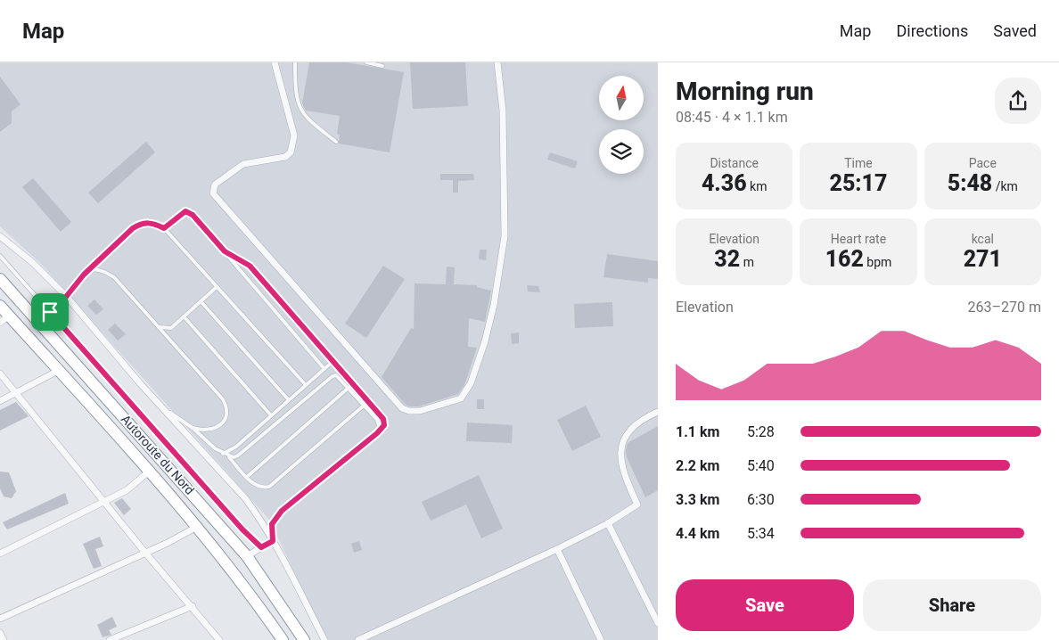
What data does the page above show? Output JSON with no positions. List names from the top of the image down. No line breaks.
{"streets":{"highway":["Autoroute du Nord"]},"north":"top","page":{"header":"Map","nav":["Map","Directions","Saved"],"heading":["Morning run","08:45 · 4 × 1.1 km"],"stats":[["Distance","4.36 km"],["Time","25:17"],["Pace","5:48 /km"],["Elevation","32 m"],["Heart rate","162 bpm"],["kcal","271"]],"chart":["Elevation","263–270 m"],"list":[{"name":"1.1 km","note":"5:28"},{"name":"2.2 km","note":"5:40"},{"name":"3.3 km","note":"6:30"},{"name":"4.4 km","note":"5:34"}],"buttons":["Save","Share"]}}
